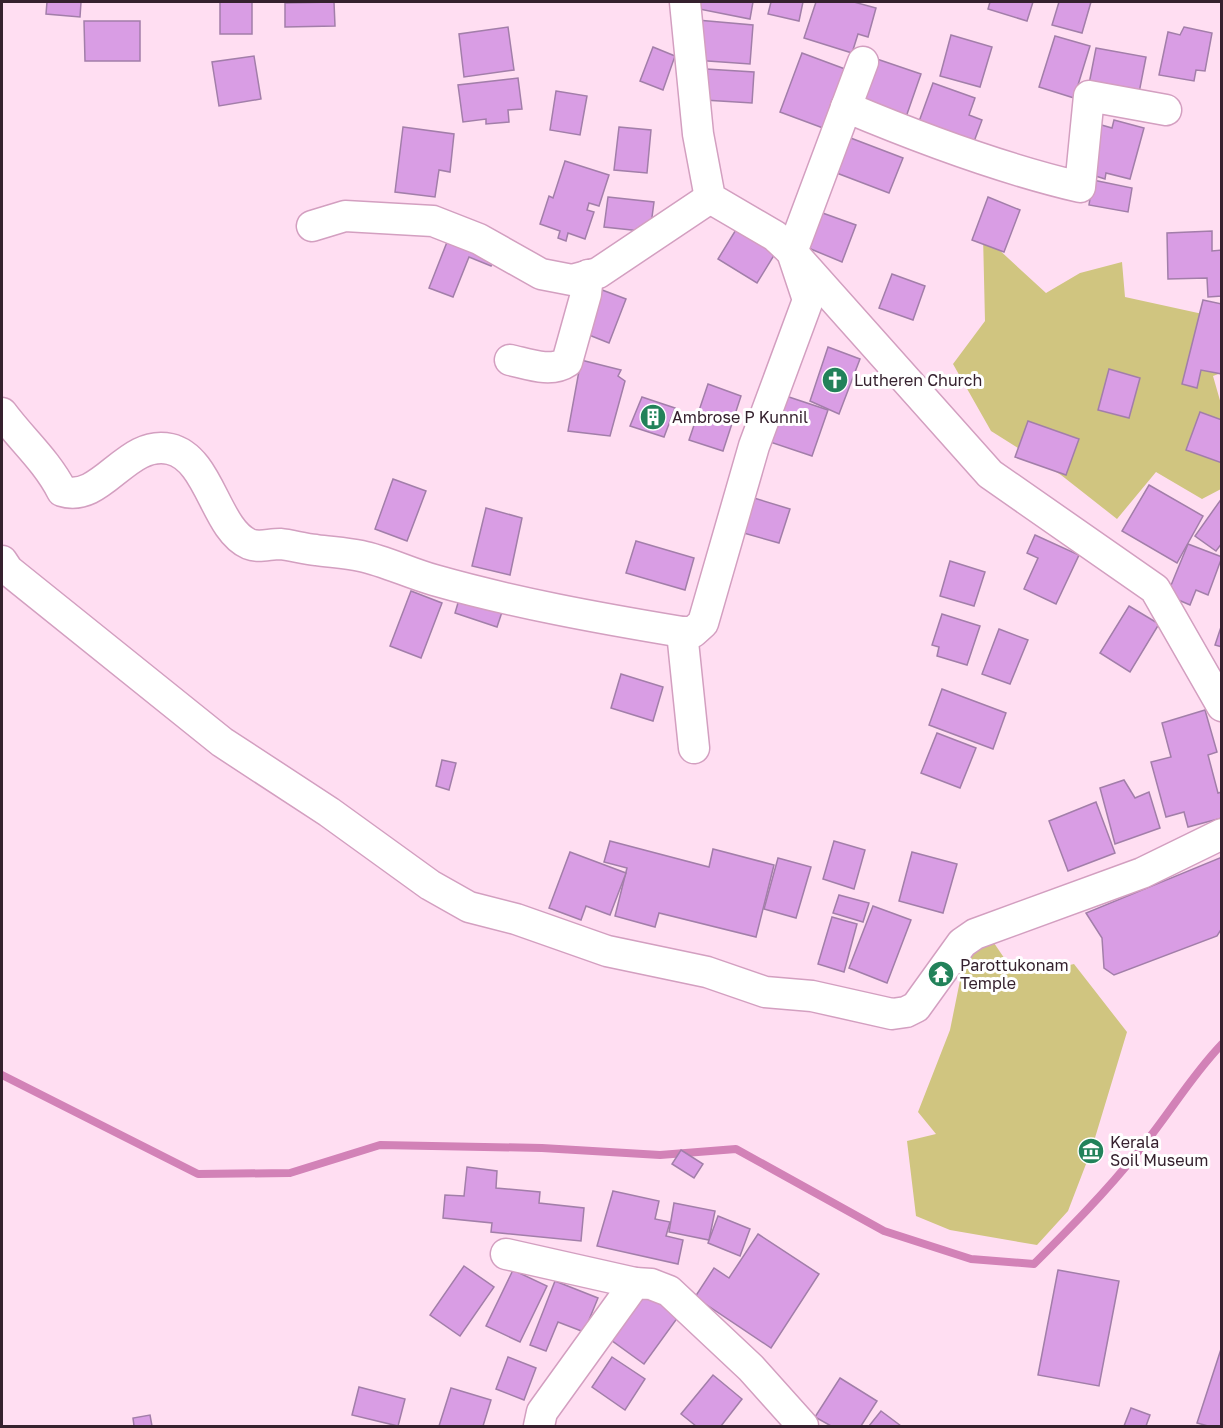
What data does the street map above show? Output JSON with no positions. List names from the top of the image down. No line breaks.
{"places":{"church":["Lutheren Church"],"building":["Ambrose P Kunnil"],"temple":["Parottukonam Temple"],"museum":["Kerala Soil Museum"]}}
